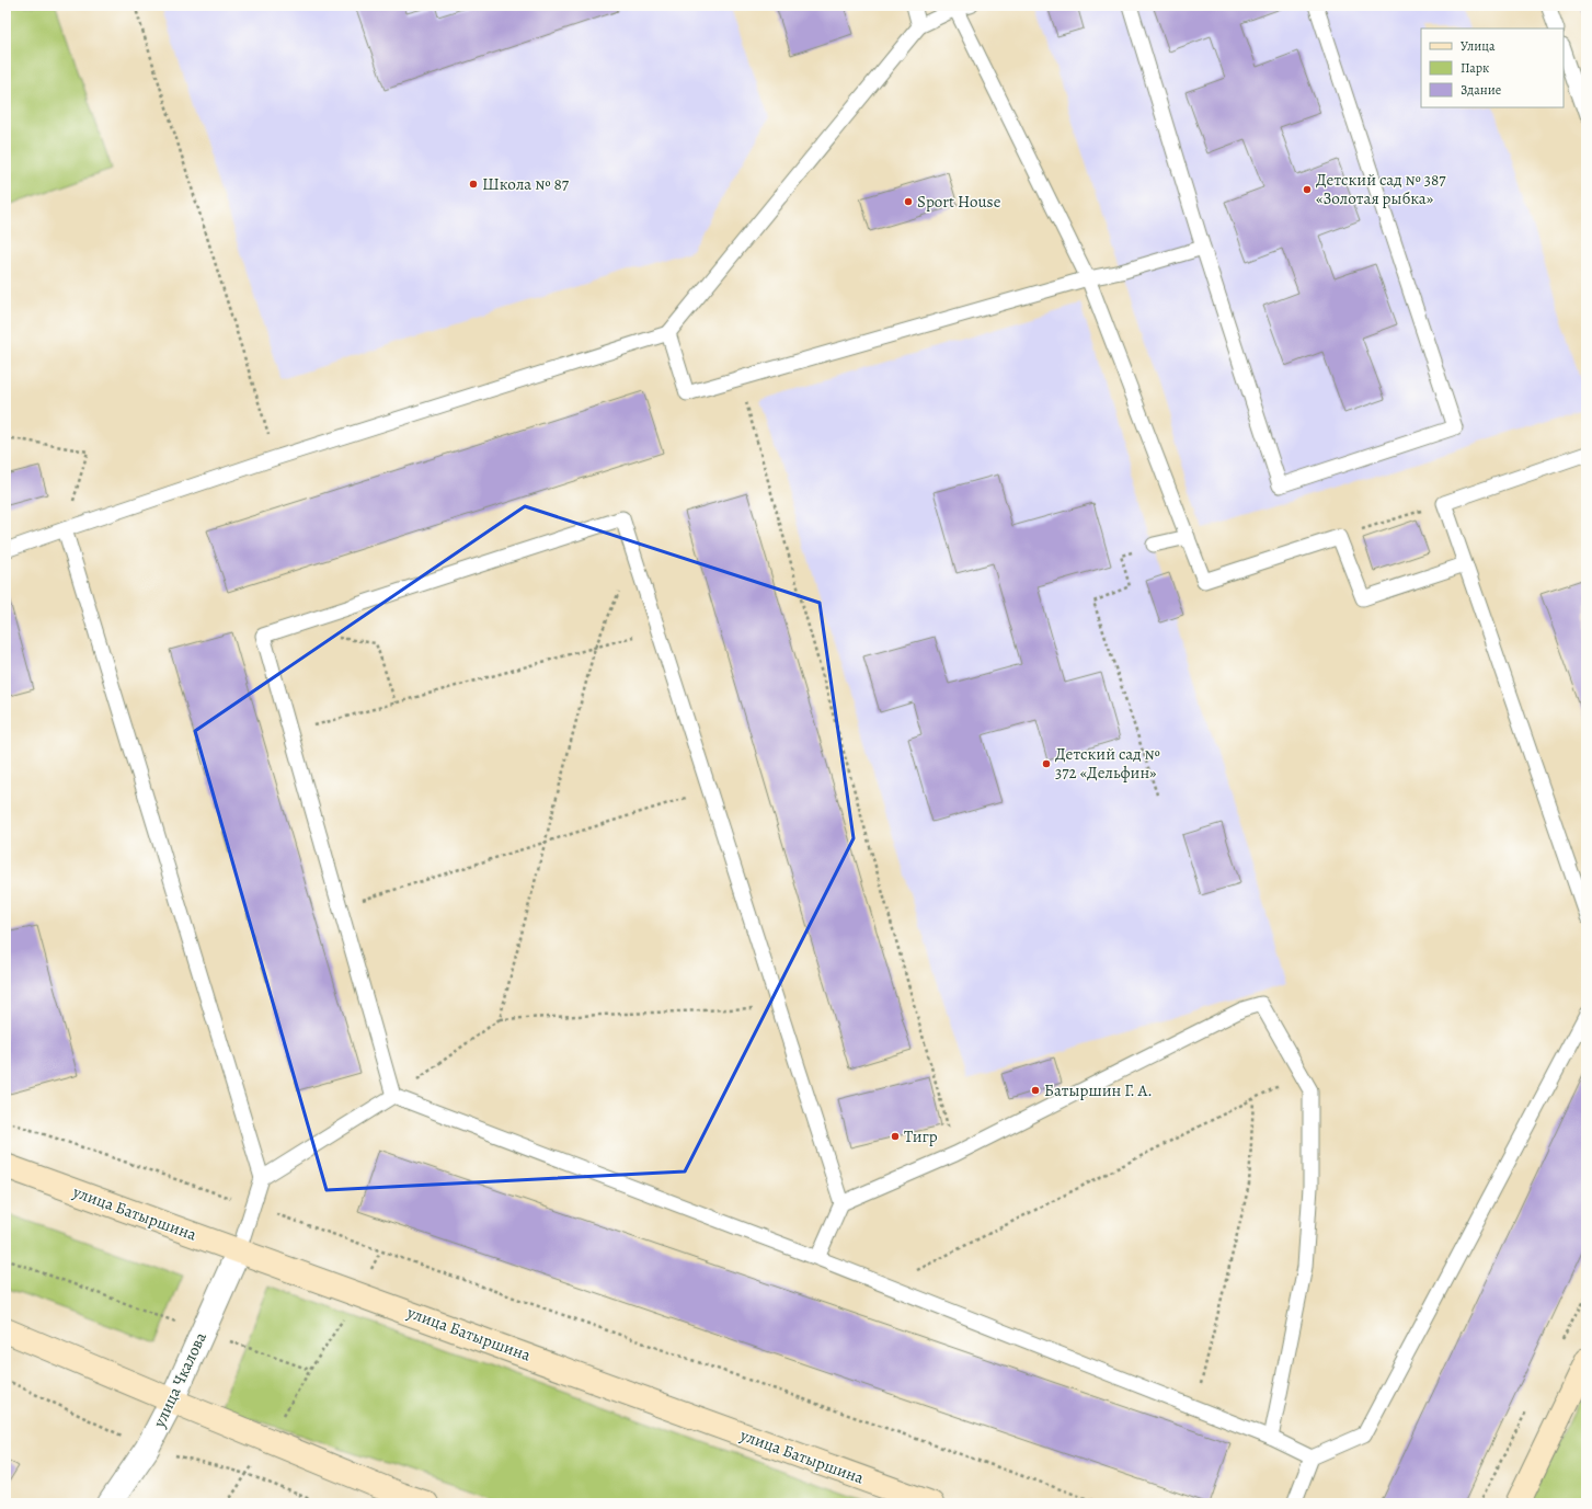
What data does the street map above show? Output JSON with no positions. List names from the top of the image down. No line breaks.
{"streets":{"street":["улица Батыршина","улица Чкалова"]},"crossings":[["улица Батыршина","улица Чкалова"]],"places":["Школа № 87","Детский сад № 387 «Золотая рыбка»","Sport House","Детский сад № 372 «Дельфин»","Батыршин Г. А.","Тигр"],"legend":["Улица","Парк","Здание"]}
